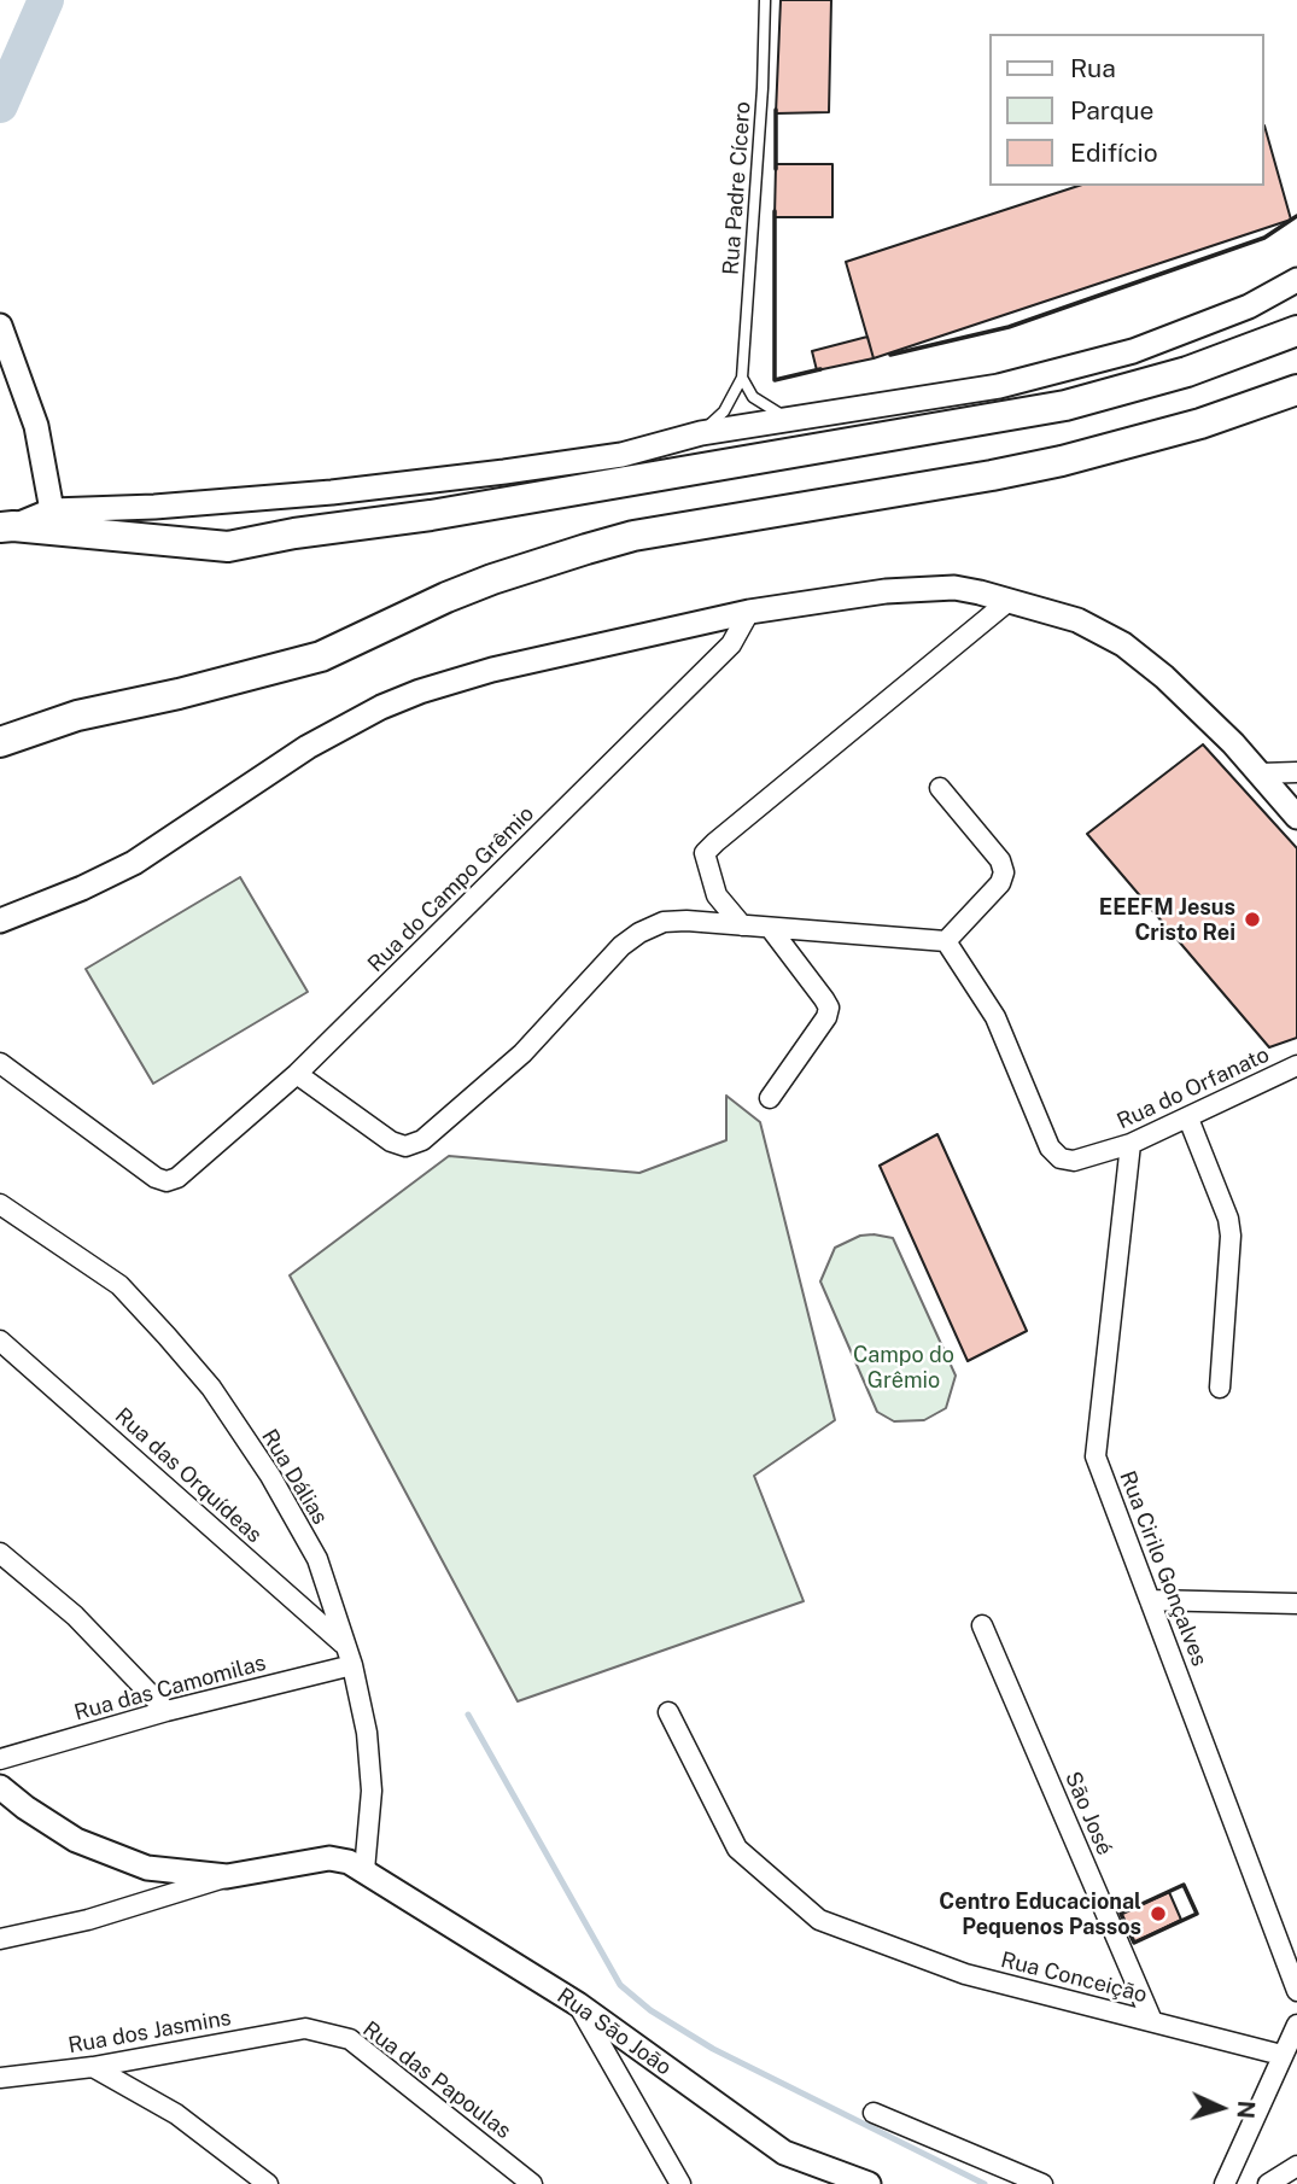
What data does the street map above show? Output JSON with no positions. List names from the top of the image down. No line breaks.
{"streets":{"street":["Rua do Campo Grêmio","Rua do Orfanato","Rua das Orquídeas","Rua Dálias","Rua Cirilo Gonçalves","Rua das Camomilas","São José","Rua Conceição","Rua dos Jasmins","Rua São João","Rua das Papoulas"],"lane":["Rua Padre Cícero"]},"crossings":[["Rua do Orfanato","Rua Cirilo Gonçalves"],["Rua das Orquídeas","Rua Dálias"],["Rua Dálias","Rua das Camomilas"],["Rua Dálias","Rua São João"],["São José","Rua Conceição"],["Rua dos Jasmins","Rua das Papoulas"]],"parks":["Campo do Grêmio"],"places":["EEEFM Jesus Cristo Rei","Centro Educacional Pequenos Passos"],"legend":["Rua","Parque","Edifício"],"north":"right"}
